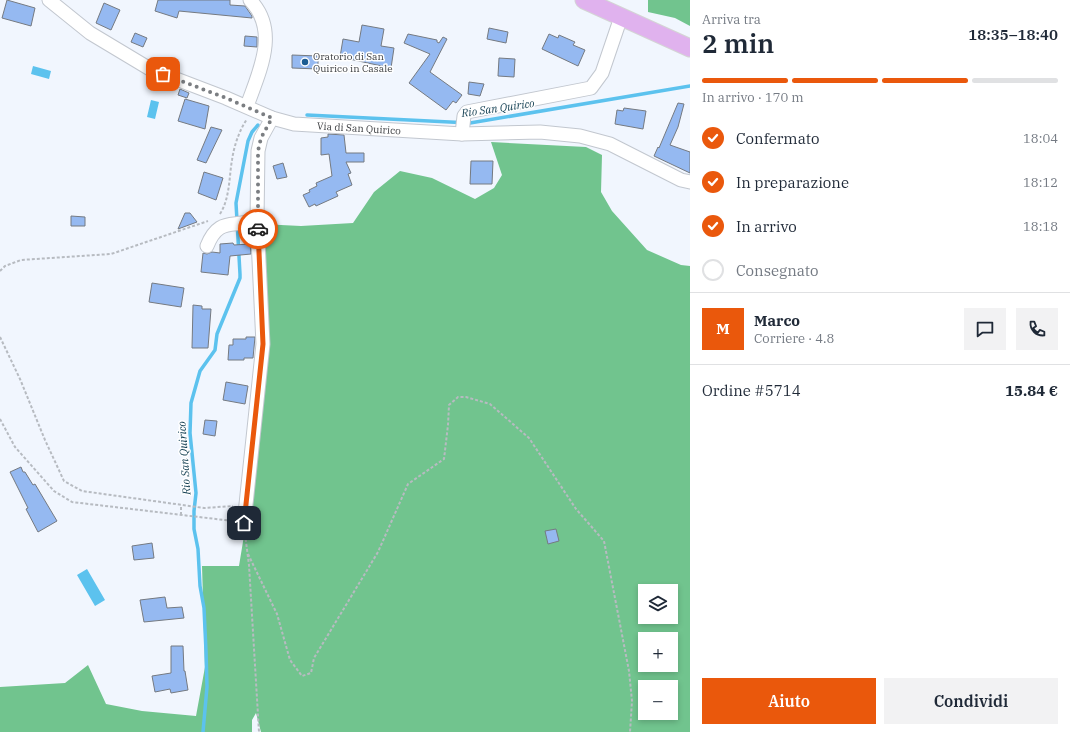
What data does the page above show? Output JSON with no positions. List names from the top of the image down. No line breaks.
{"streets":{"street":["Via di San Quirico"]},"water":["Rio San Quirico"],"places":["Oratorio di San Quirico in Casale"],"page":{"heading":["2 min","Arriva tra","18:35–18:40"],"panel":["Marco","Corriere · 4.8","Ordine #5714","15.84 €"],"bar":"In arrivo · 170 m","list":[["Confermato","18:04"],["In preparazione","18:12"],["In arrivo","18:18"],"Consegnato"],"round":"M","map_buttons":["+","−"],"buttons":["Aiuto","Condividi"]}}
